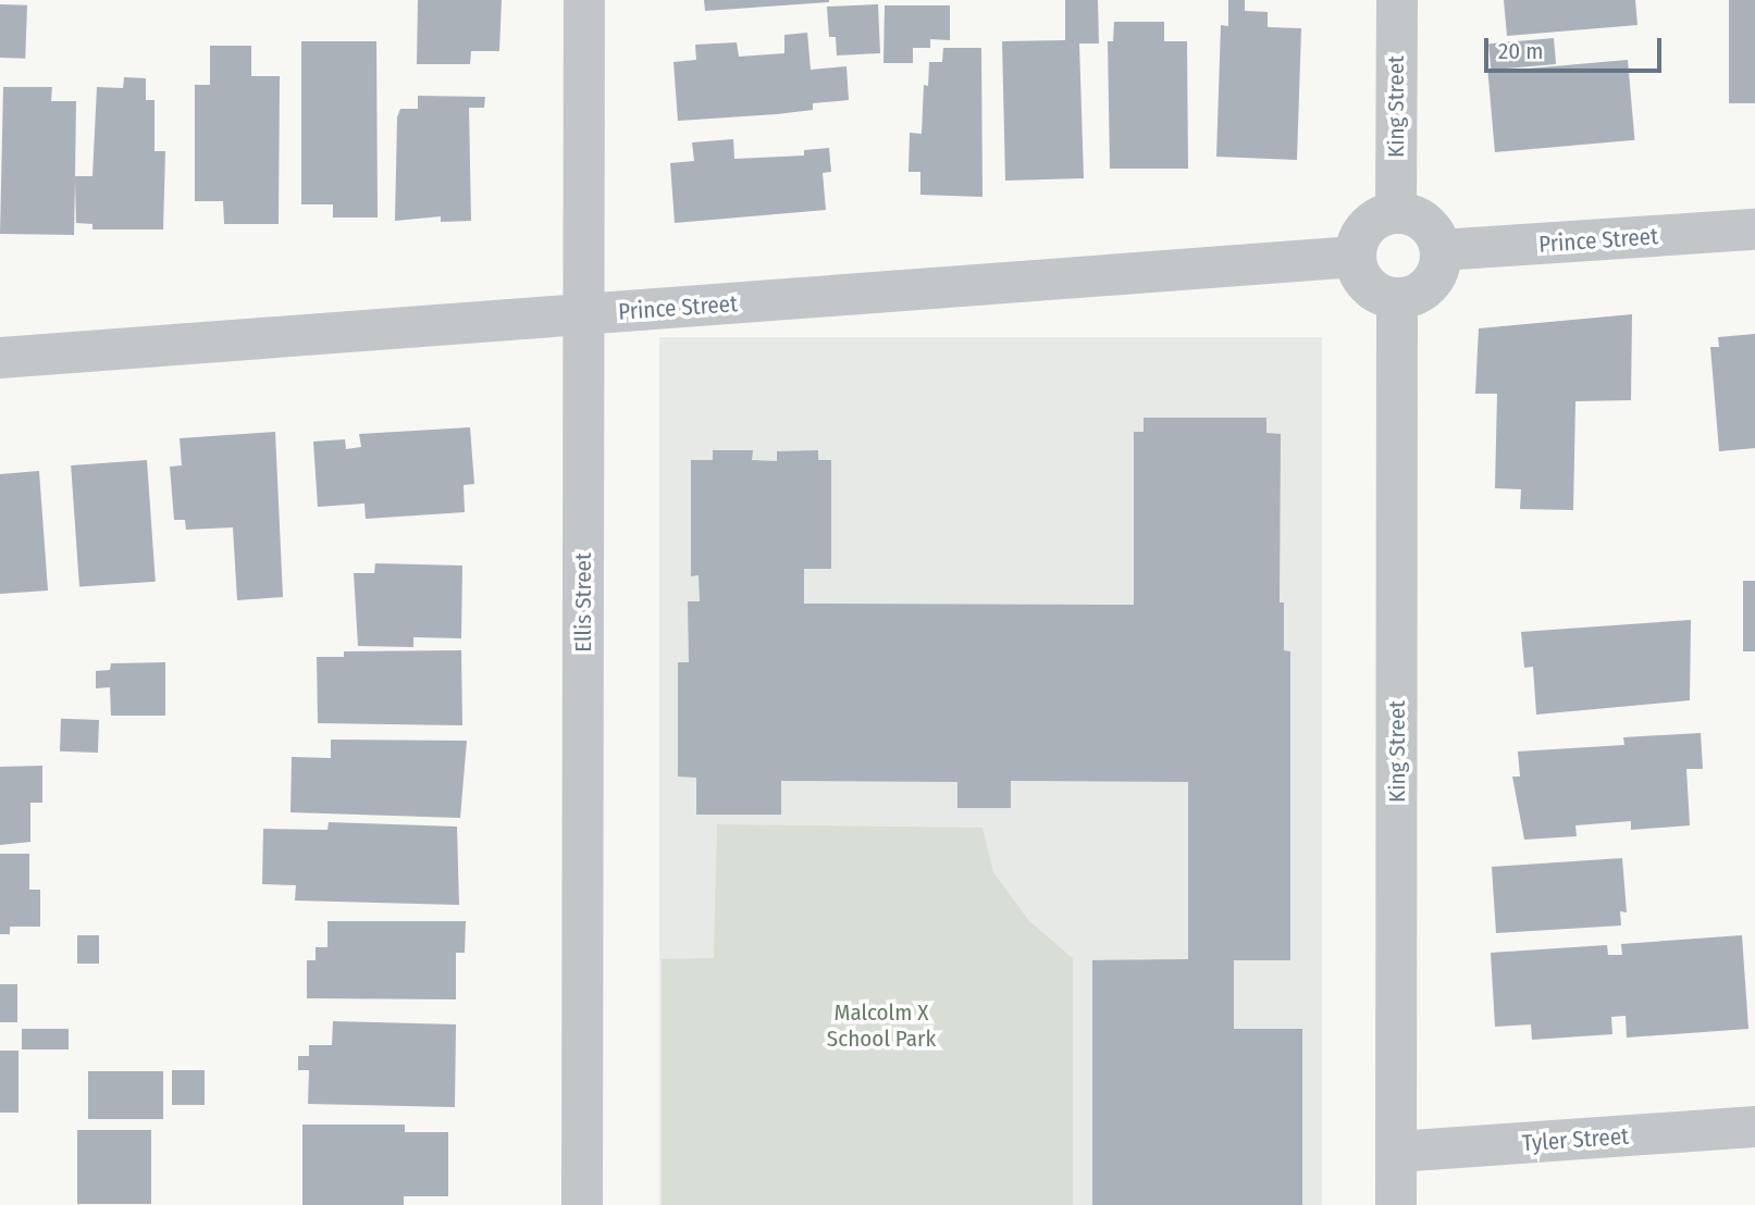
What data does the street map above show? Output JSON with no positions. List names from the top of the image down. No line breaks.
{"streets":{"street":["King Street","Prince Street","Ellis Street","Tyler Street"]},"crossings":[["King Street","Prince Street"],["King Street","Tyler Street"],["Prince Street","Ellis Street"]],"parks":["Malcolm X School Park"],"scale_bar":"20 m"}
